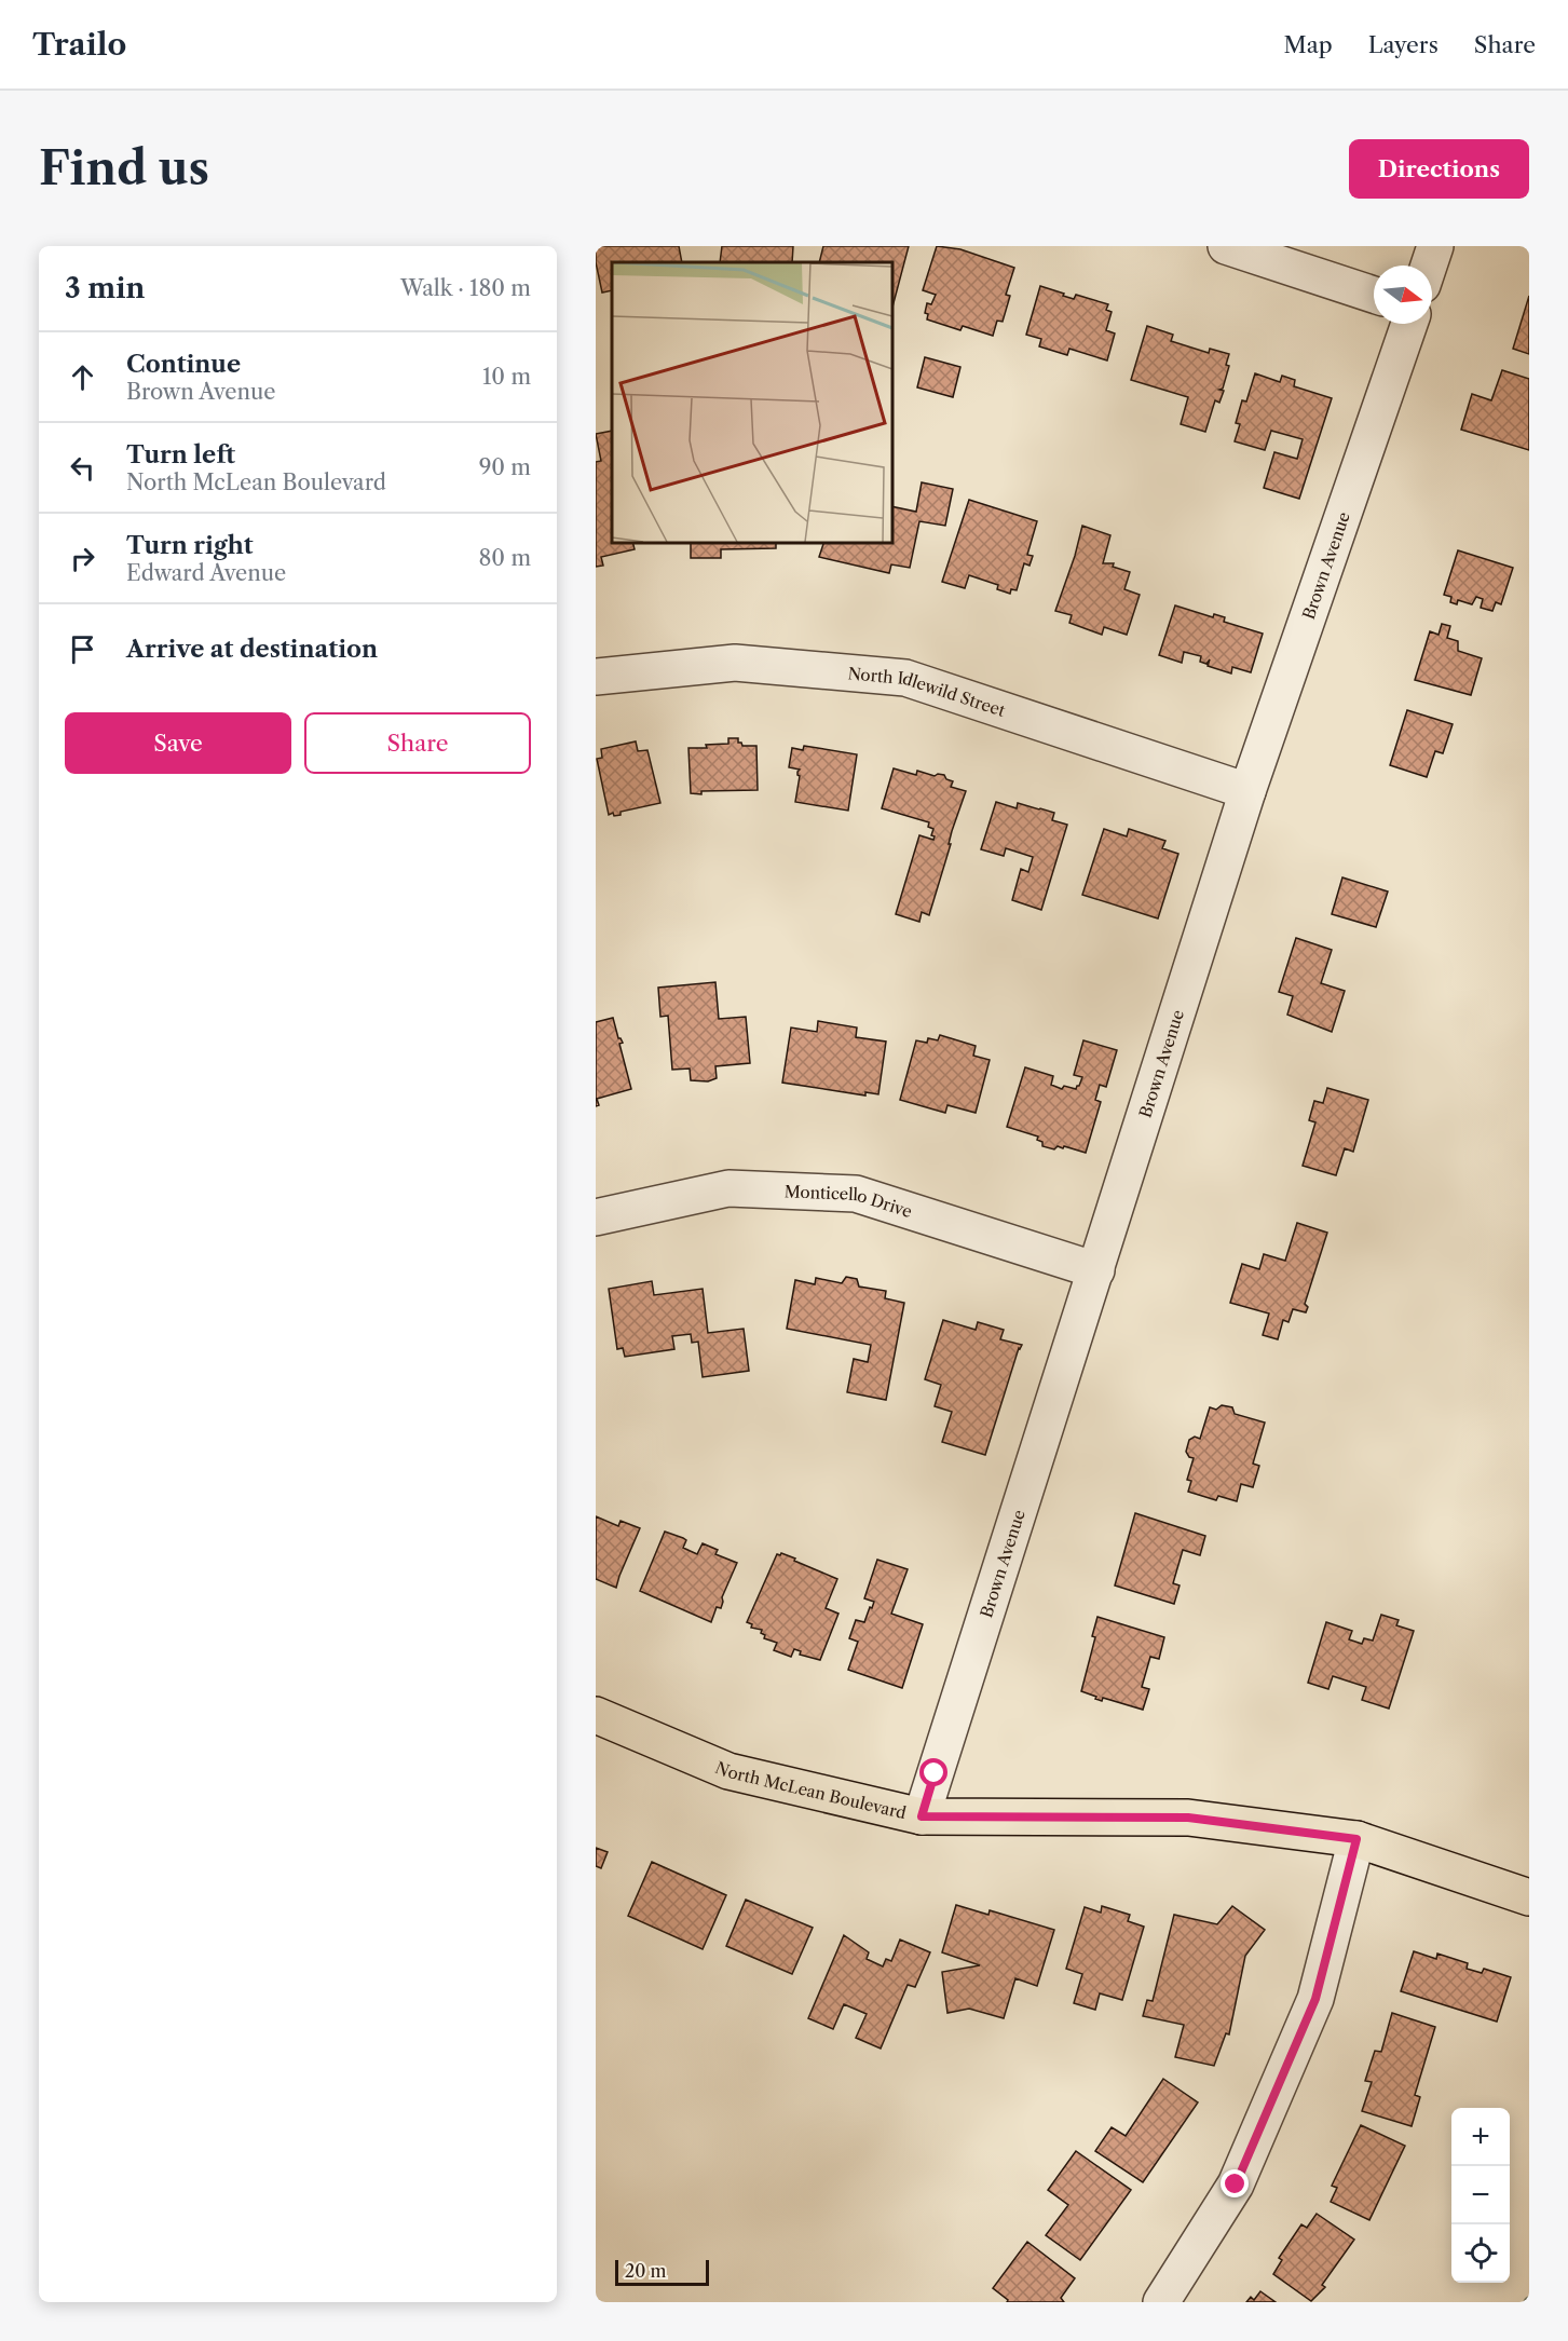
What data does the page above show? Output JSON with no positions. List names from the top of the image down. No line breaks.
{"streets":{"main road":["North McLean Boulevard"],"street":["Brown Avenue","North Idlewild Street","Monticello Drive"]},"crossings":[["Brown Avenue","North Idlewild Street"],["Brown Avenue","Monticello Drive"],["Brown Avenue","North McLean Boulevard"]],"scale_bar":"20 m","north":"right","page":{"header":"Trailo","nav":["Map","Layers","Share"],"buttons":["Directions",["Save","Share"]],"title":"Find us","heading":["3 min","Walk · 180 m"],"list":[["Continue","Brown Avenue","10 m"],["Turn left","North McLean Boulevard","90 m"],["Turn right","Edward Avenue","80 m"],"Arrive at destination"],"map_buttons":["+","−"],"scale":"20 m"}}
